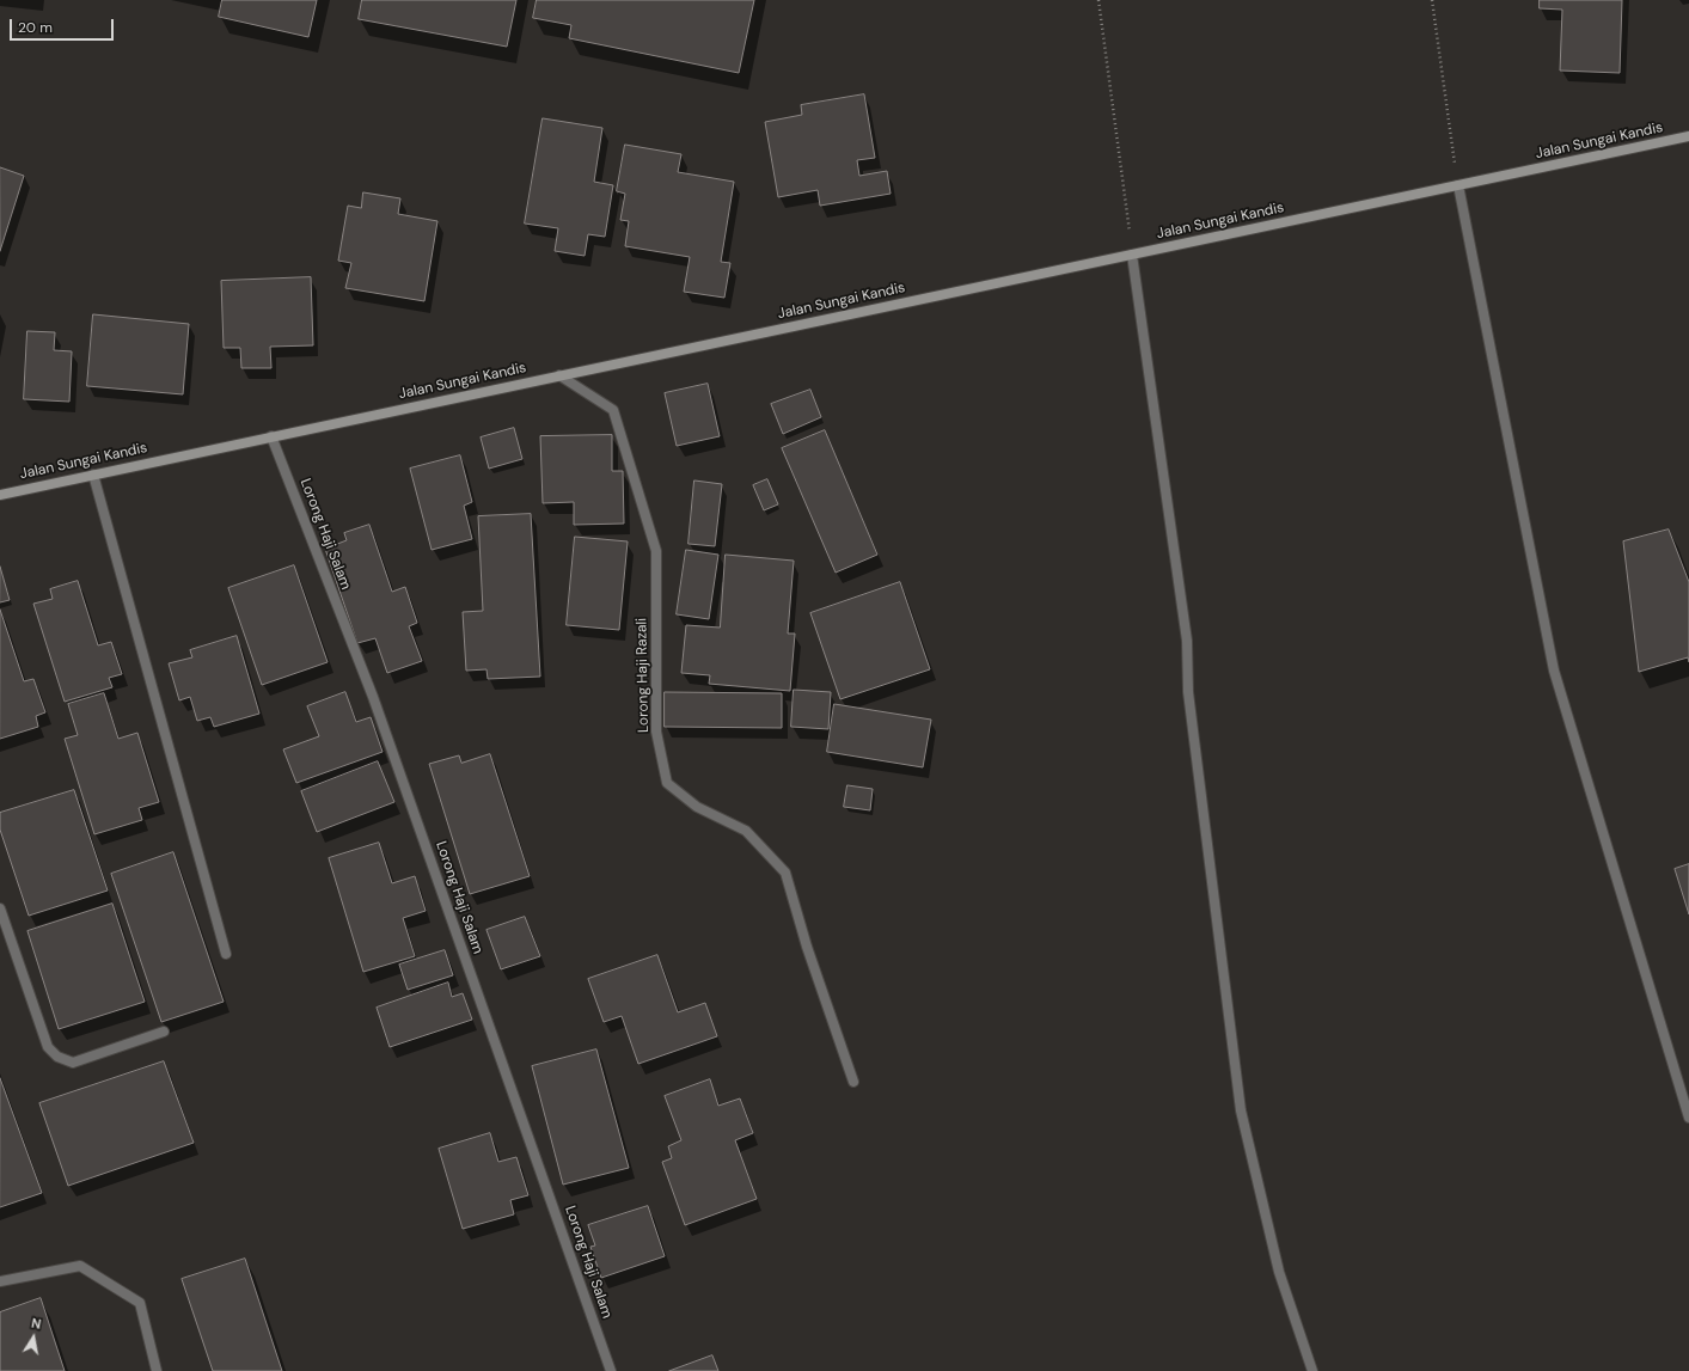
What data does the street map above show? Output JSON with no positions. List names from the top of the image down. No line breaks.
{"streets":{"street":["Jalan Sungai Kandis","Lorong Haji Salam","Lorong Haji Razali"]},"crossings":[["Jalan Sungai Kandis","Lorong Haji Salam"],["Jalan Sungai Kandis","Lorong Haji Razali"]],"scale_bar":"20 m","north":"top"}
